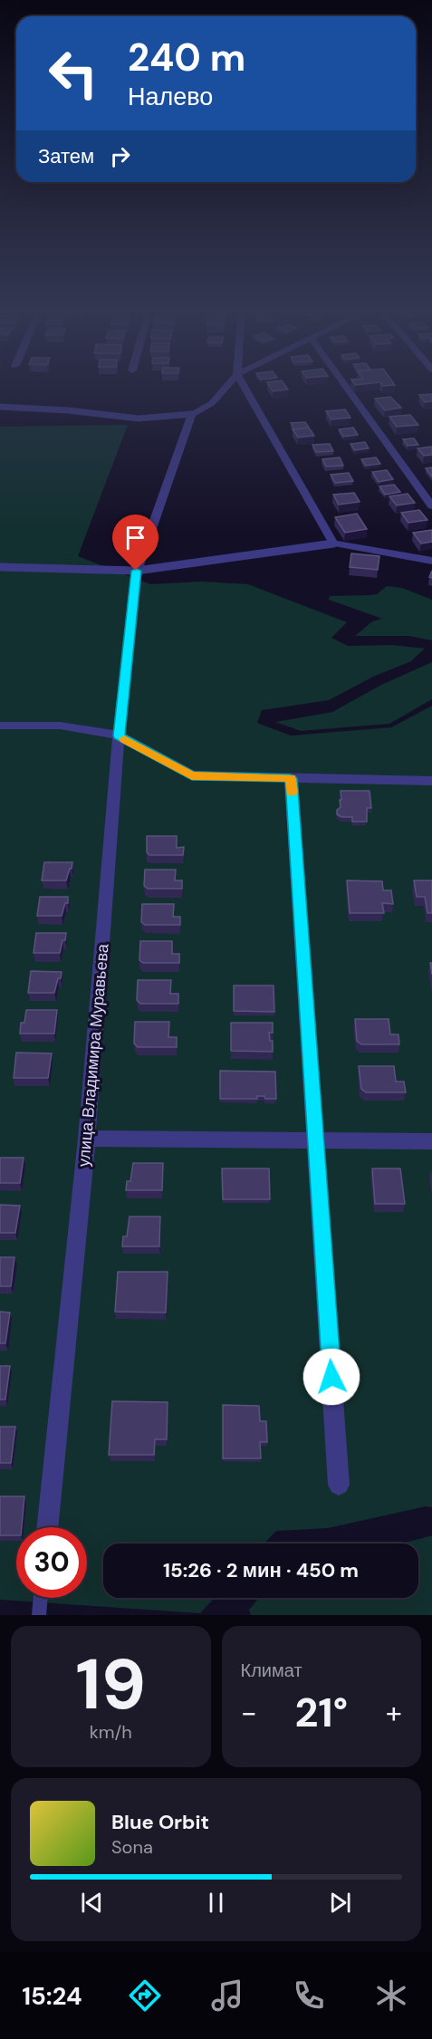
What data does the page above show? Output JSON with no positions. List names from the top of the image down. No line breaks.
{"streets":{"street":["улица Владимира Муравьева"]},"page":{"turn":["240 m","Налево"],"then":"Затем","limit":"30","trip":"15:26 · 2 мин · 450 m","tile":[["19","km/h"],"Климат"],"heat":["−","21°","+"],"song":["Blue Orbit","Sona"],"tabs":"15:24"}}
